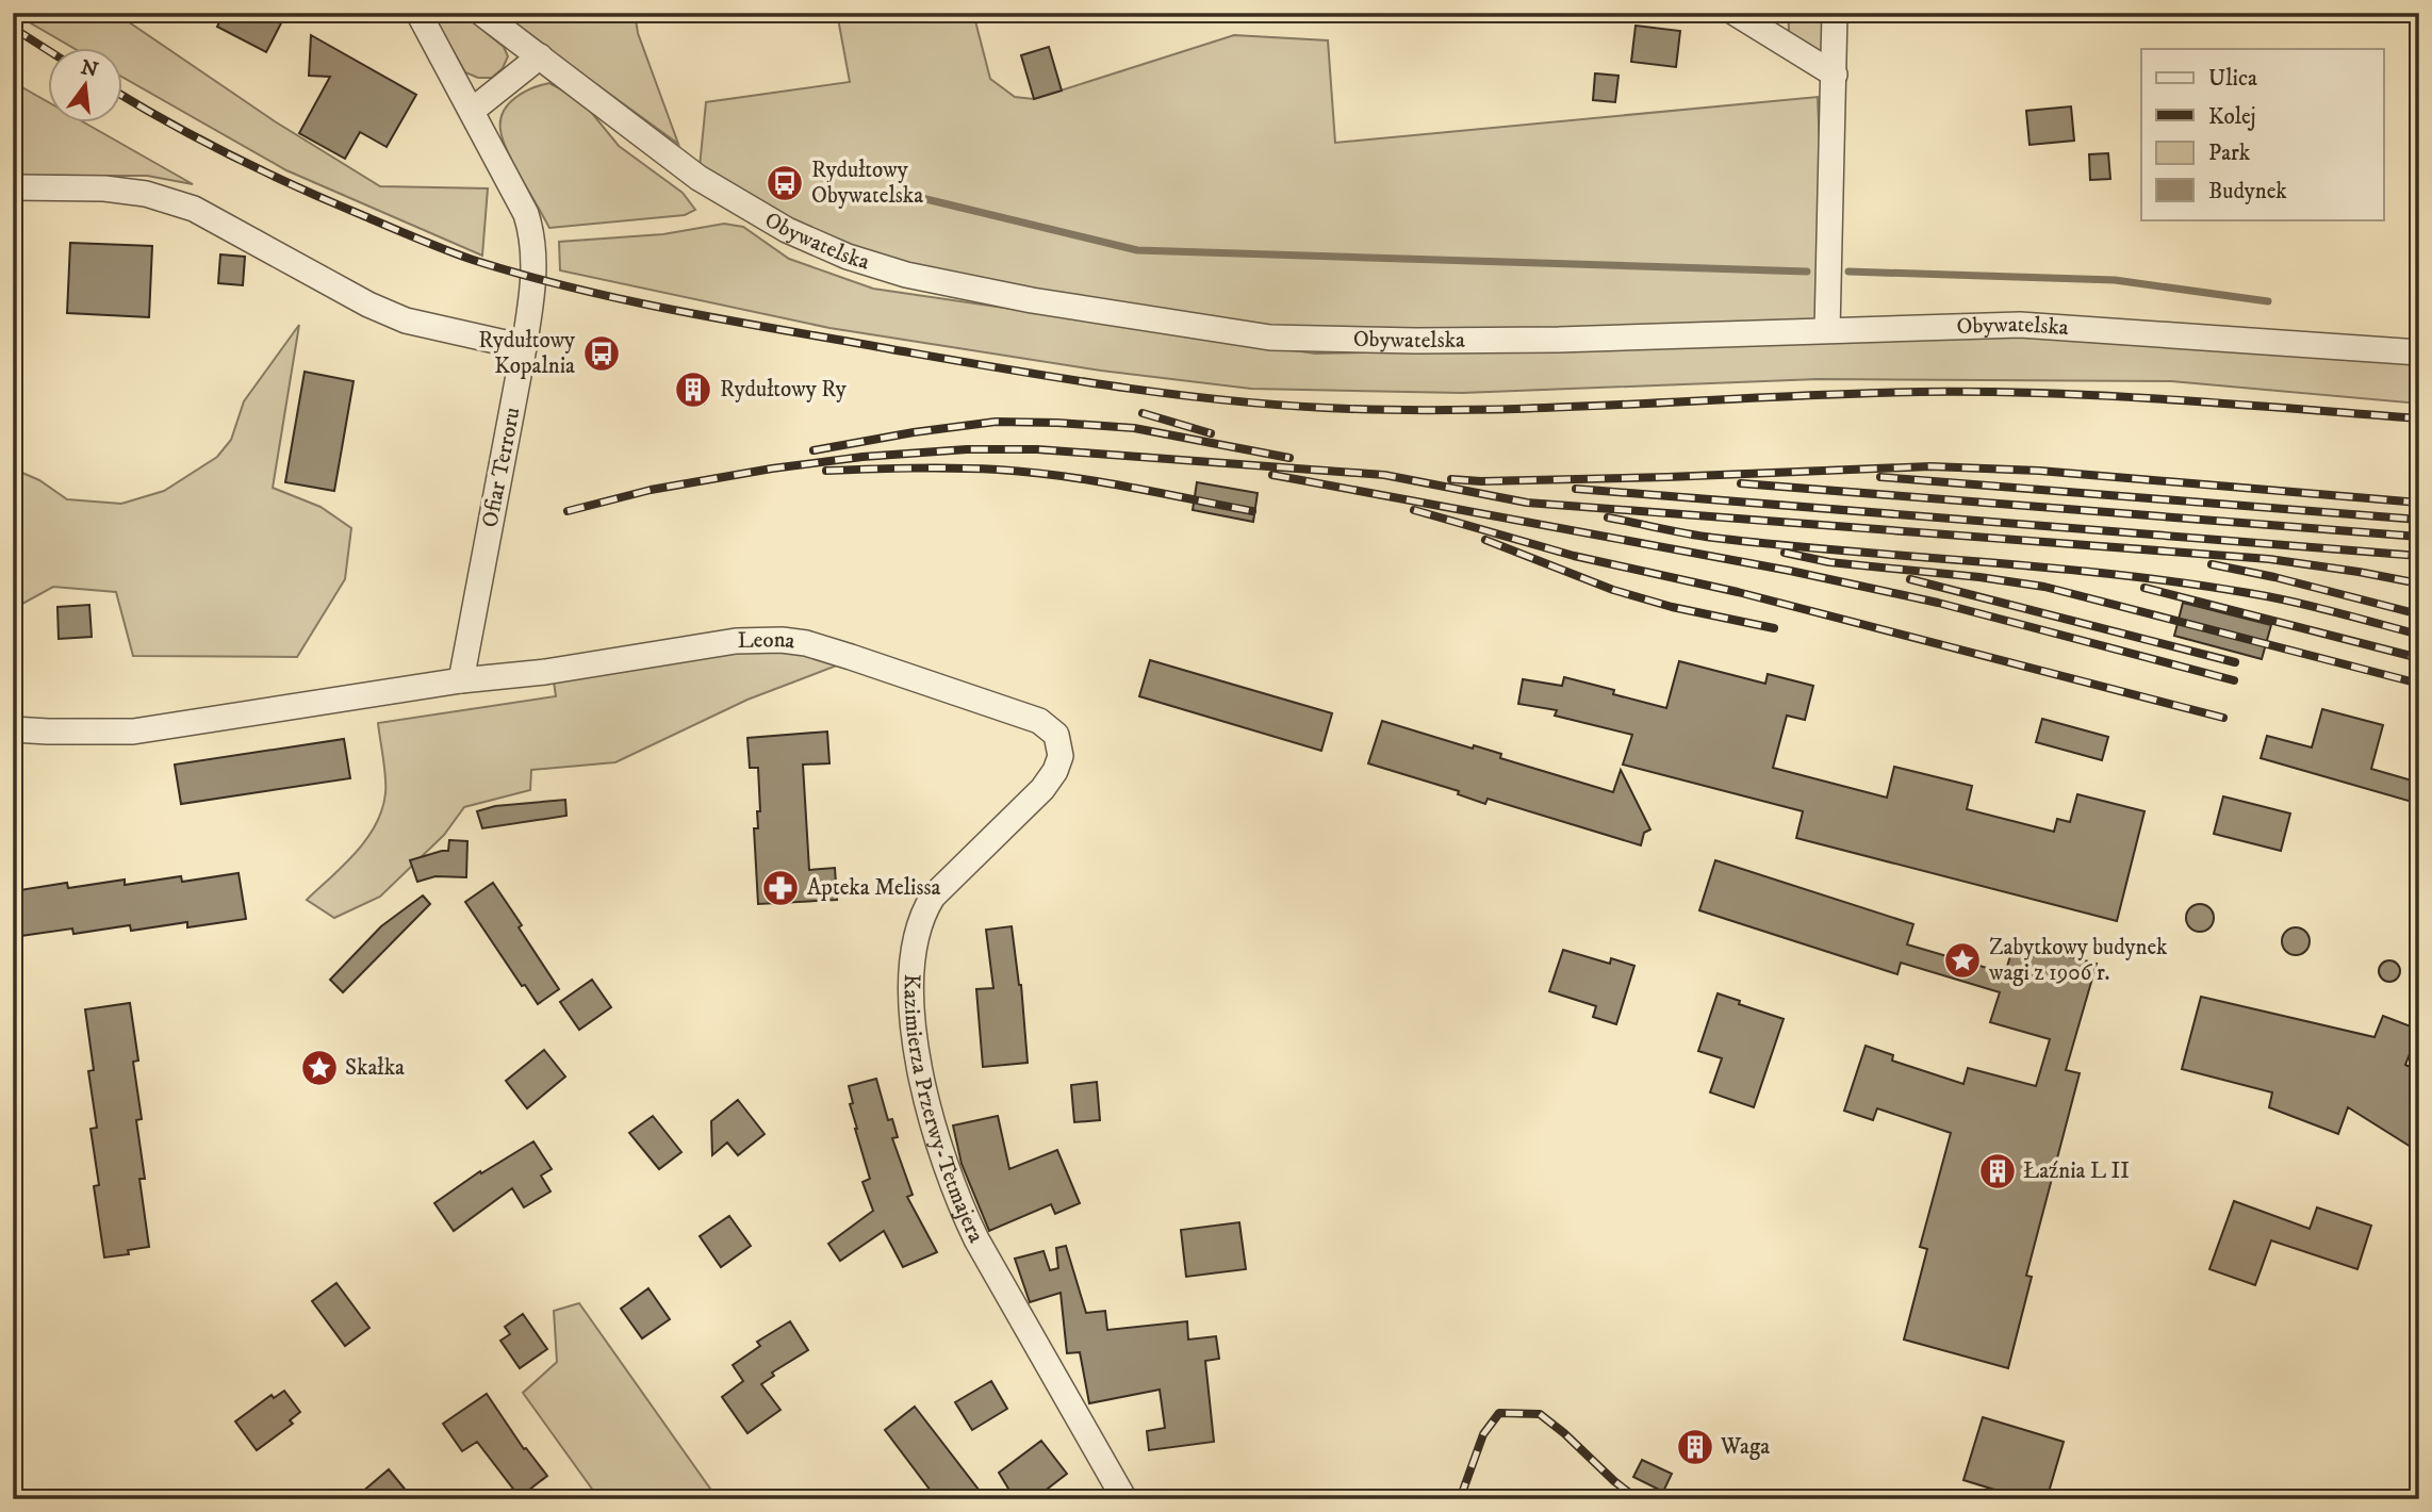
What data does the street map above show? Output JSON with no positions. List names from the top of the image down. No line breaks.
{"streets":{"street":["Obywatelska","Ofiar Terroru","Leona","Kazimierza Przerwy-Tetmajera"]},"crossings":[["Ofiar Terroru","Leona"],["Leona","Kazimierza Przerwy-Tetmajera"]],"places":{"bus stop":["Rydułtowy Obywatelska","Rydułtowy Kopalnia"],"building":["Rydułtowy Ry","Łaźnia L II","Waga"],"pharmacy":["Apteka Melissa"],"place":["Zabytkowy budynek wagi z 1906 r.","Skałka"]},"legend":["Ulica","Kolej","Park","Budynek"],"north":"top"}
